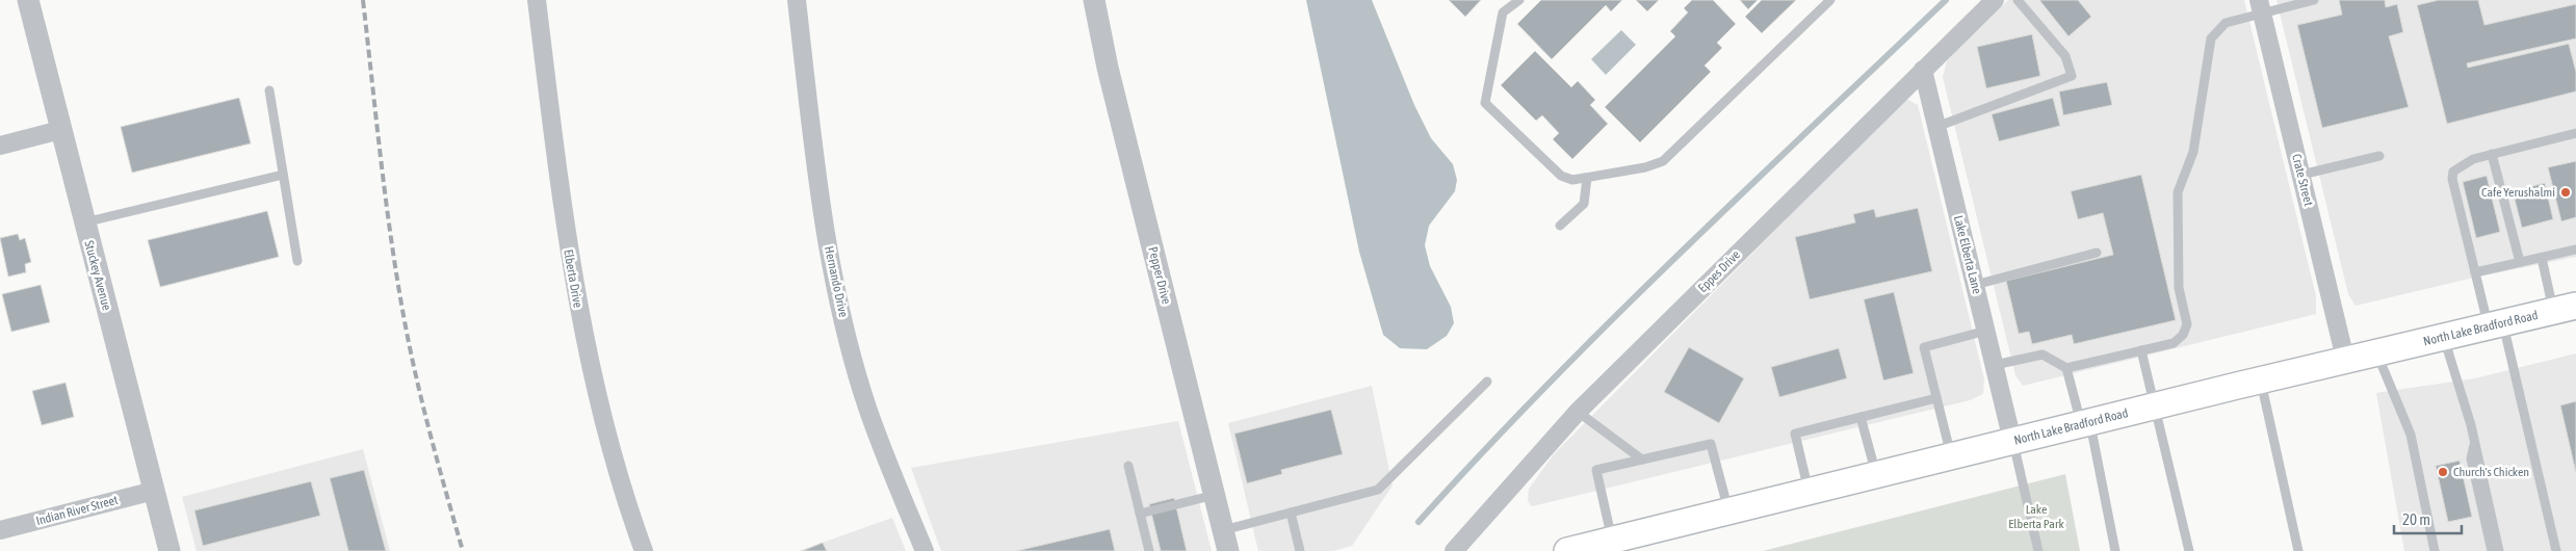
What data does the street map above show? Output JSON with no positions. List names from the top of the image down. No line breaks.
{"streets":{"main road":["North Lake Bradford Road"],"street":["Crate Street","Lake Elberta Lane","Eppes Drive","Stuckey Avenue","Pepper Drive","Elberta Drive","Hernando Drive","Indian River Street"]},"crossings":[["Crate Street","North Lake Bradford Road"],["Lake Elberta Lane","Eppes Drive"],["Lake Elberta Lane","North Lake Bradford Road"],["Stuckey Avenue","Indian River Street"]],"parks":["Lake Elberta Park"],"places":["Cafe Yerushalmi","Church's Chicken"],"scale_bar":"20 m"}
